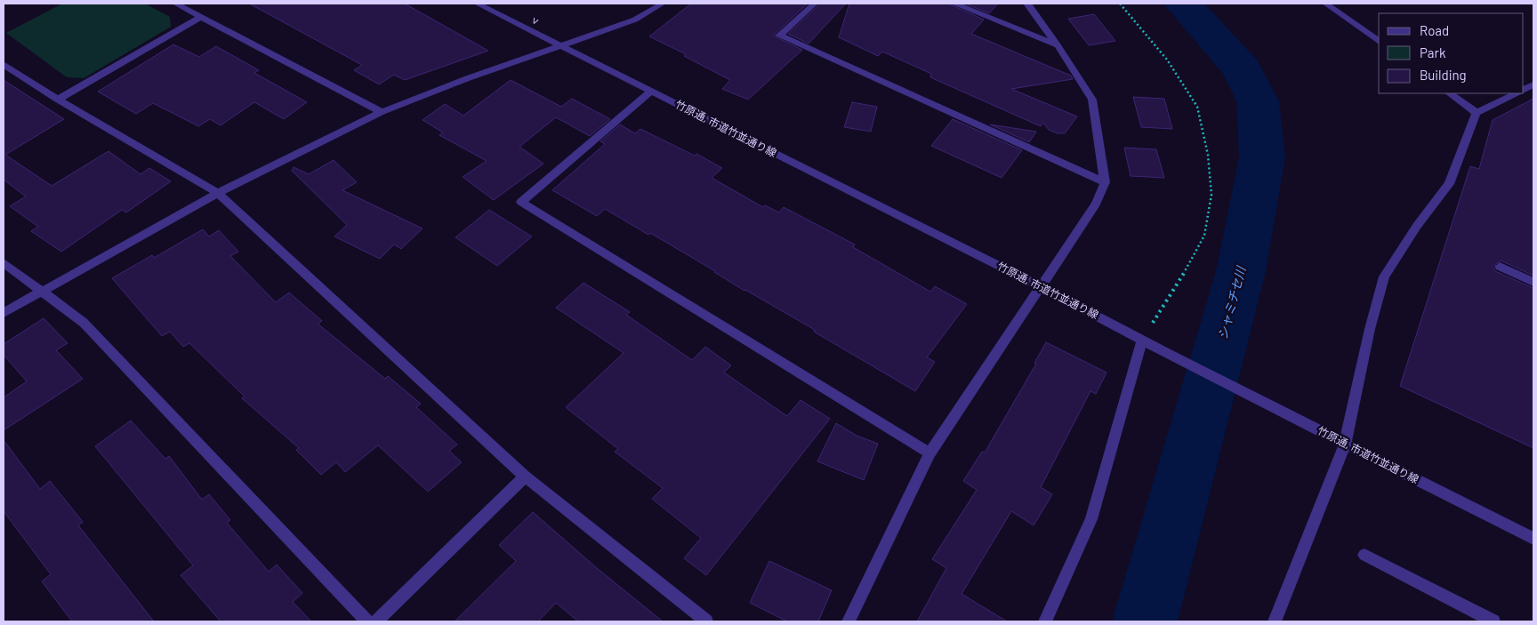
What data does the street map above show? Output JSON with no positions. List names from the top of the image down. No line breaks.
{"streets":{"street":["ｖ","竹原通, 市道竹並通り線"]},"crossings":[["ｖ","竹原通, 市道竹並通り線"]],"water":["シャミチセ川"],"legend":["Road","Park","Building"]}
